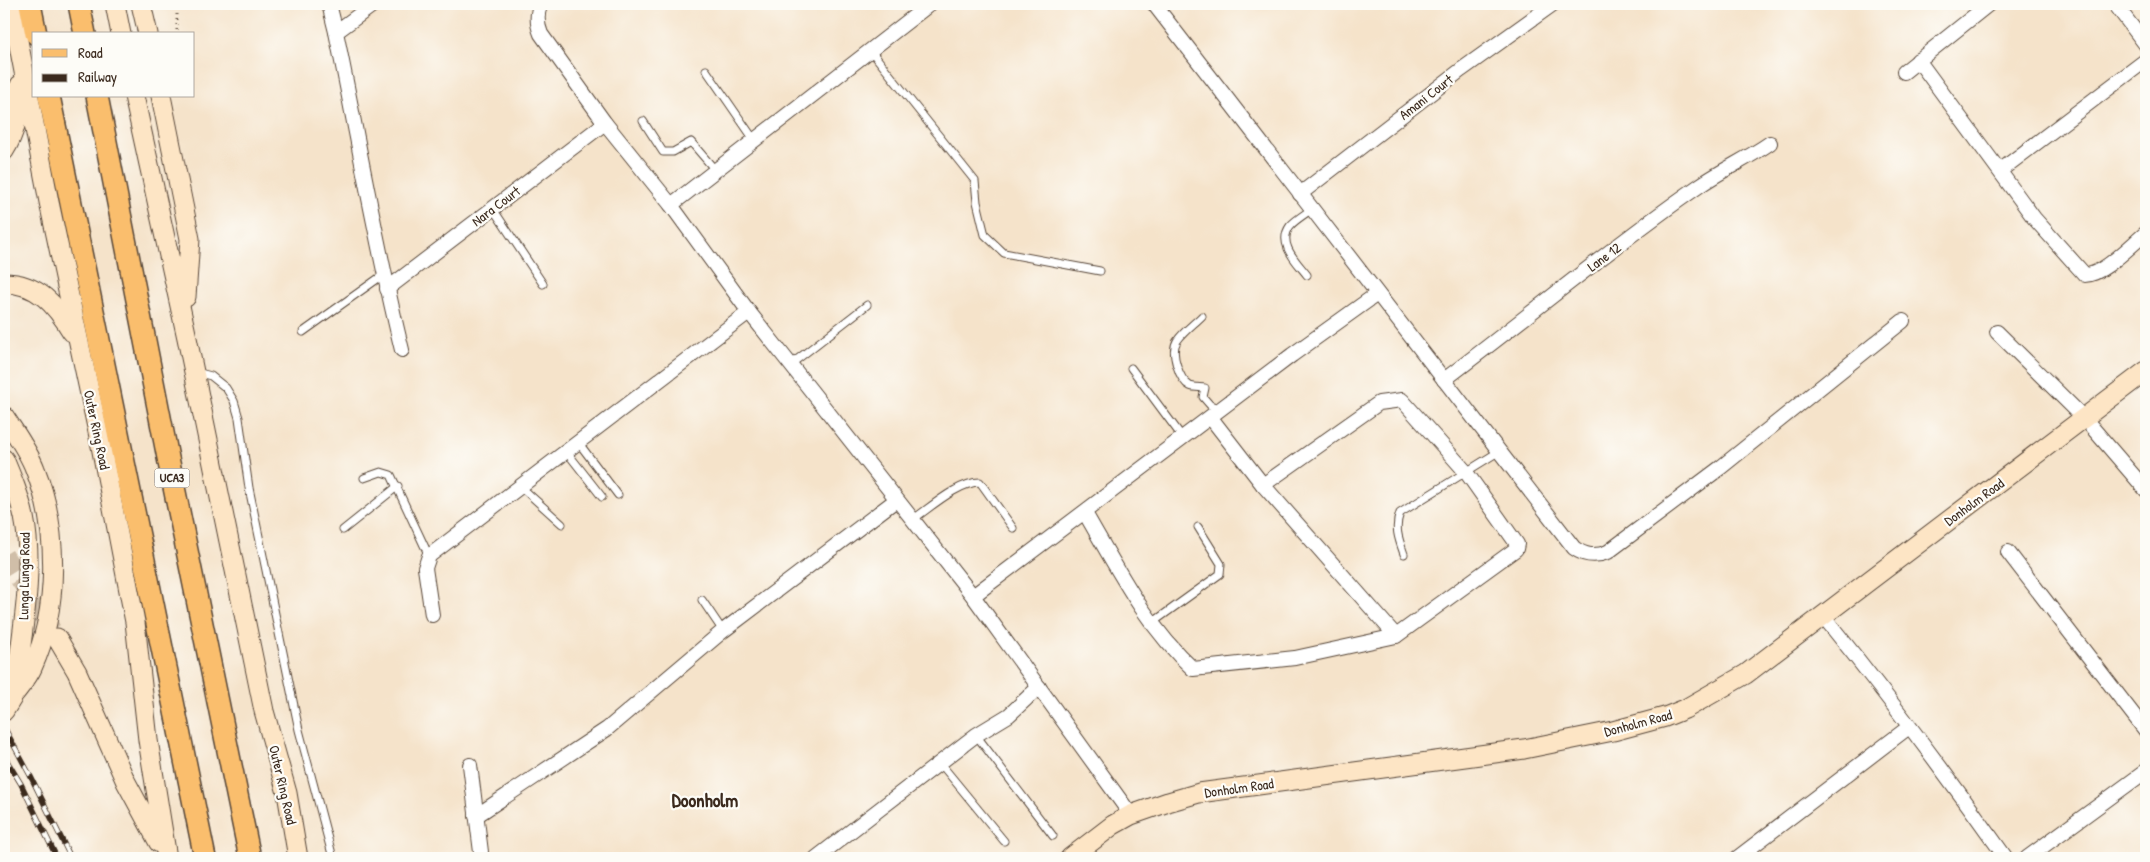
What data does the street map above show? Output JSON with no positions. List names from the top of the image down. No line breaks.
{"streets":{"main road":["Outer Ring Road","UCA3","Donholm Road","Lunga Lunga Road"],"street":["Amani Court","Nara Court","Lane 12"]},"districts":["Doonholm"],"legend":["Road","Railway"]}
